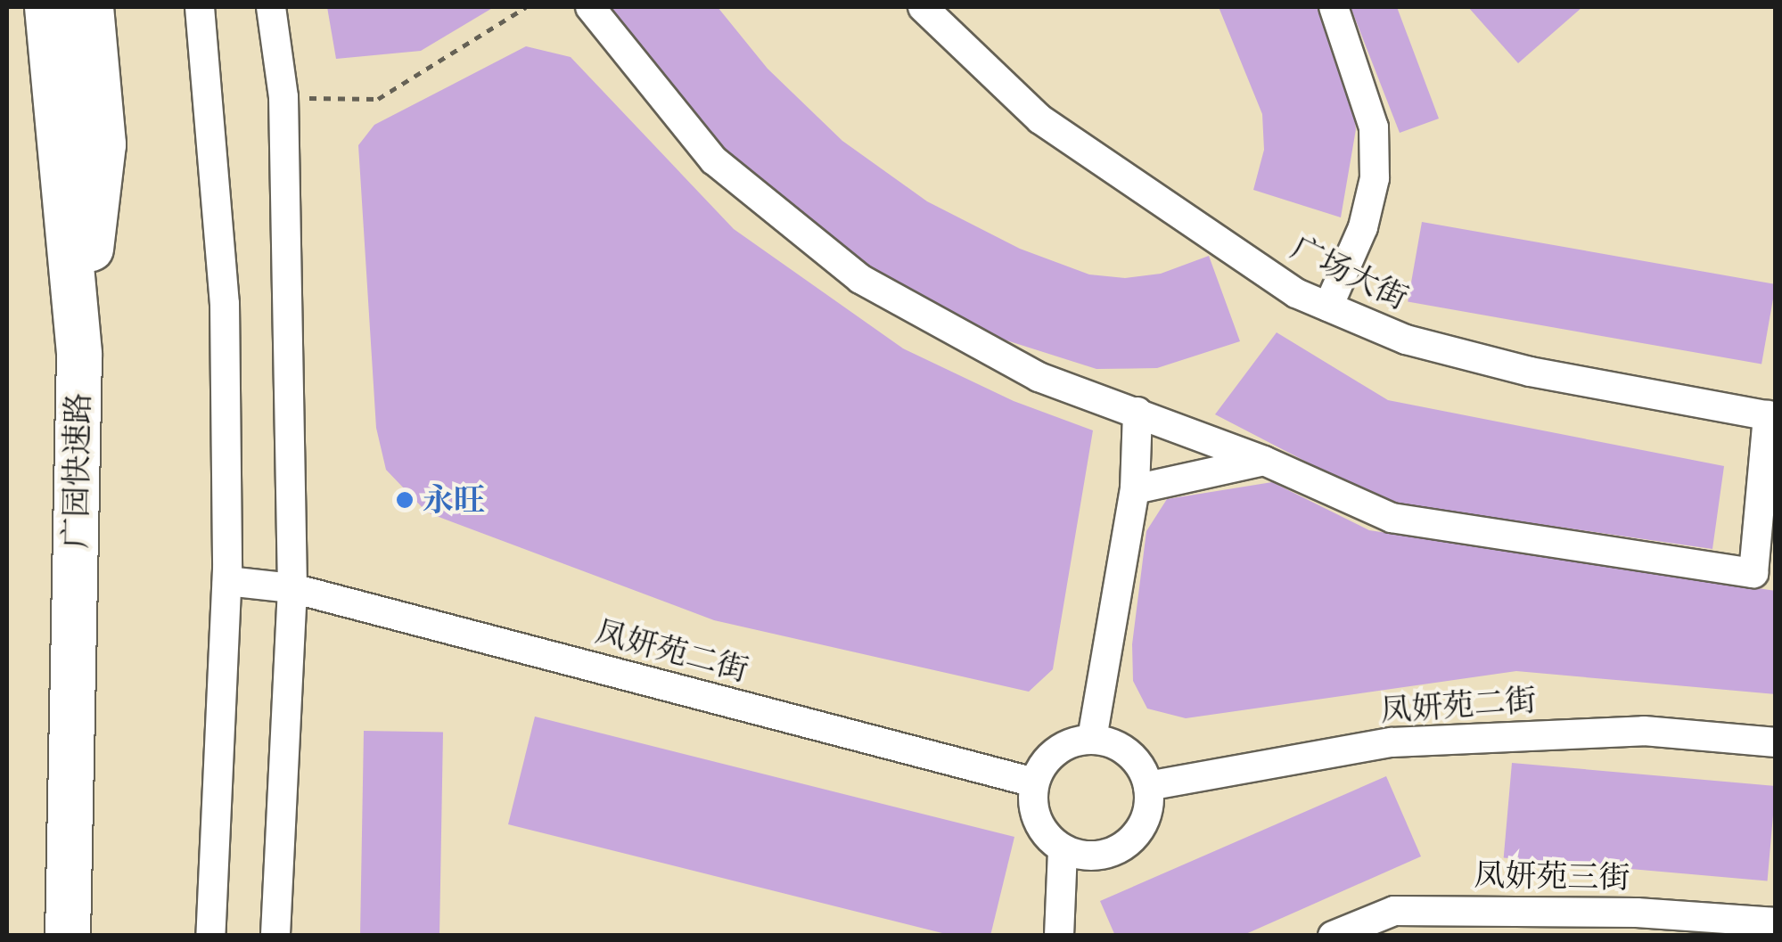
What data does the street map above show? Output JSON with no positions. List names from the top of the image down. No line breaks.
{"streets":{"highway":["广园快速路"],"street":["广场大街","凤妍苑二街","凤妍苑三街"]},"places":["永旺"]}
